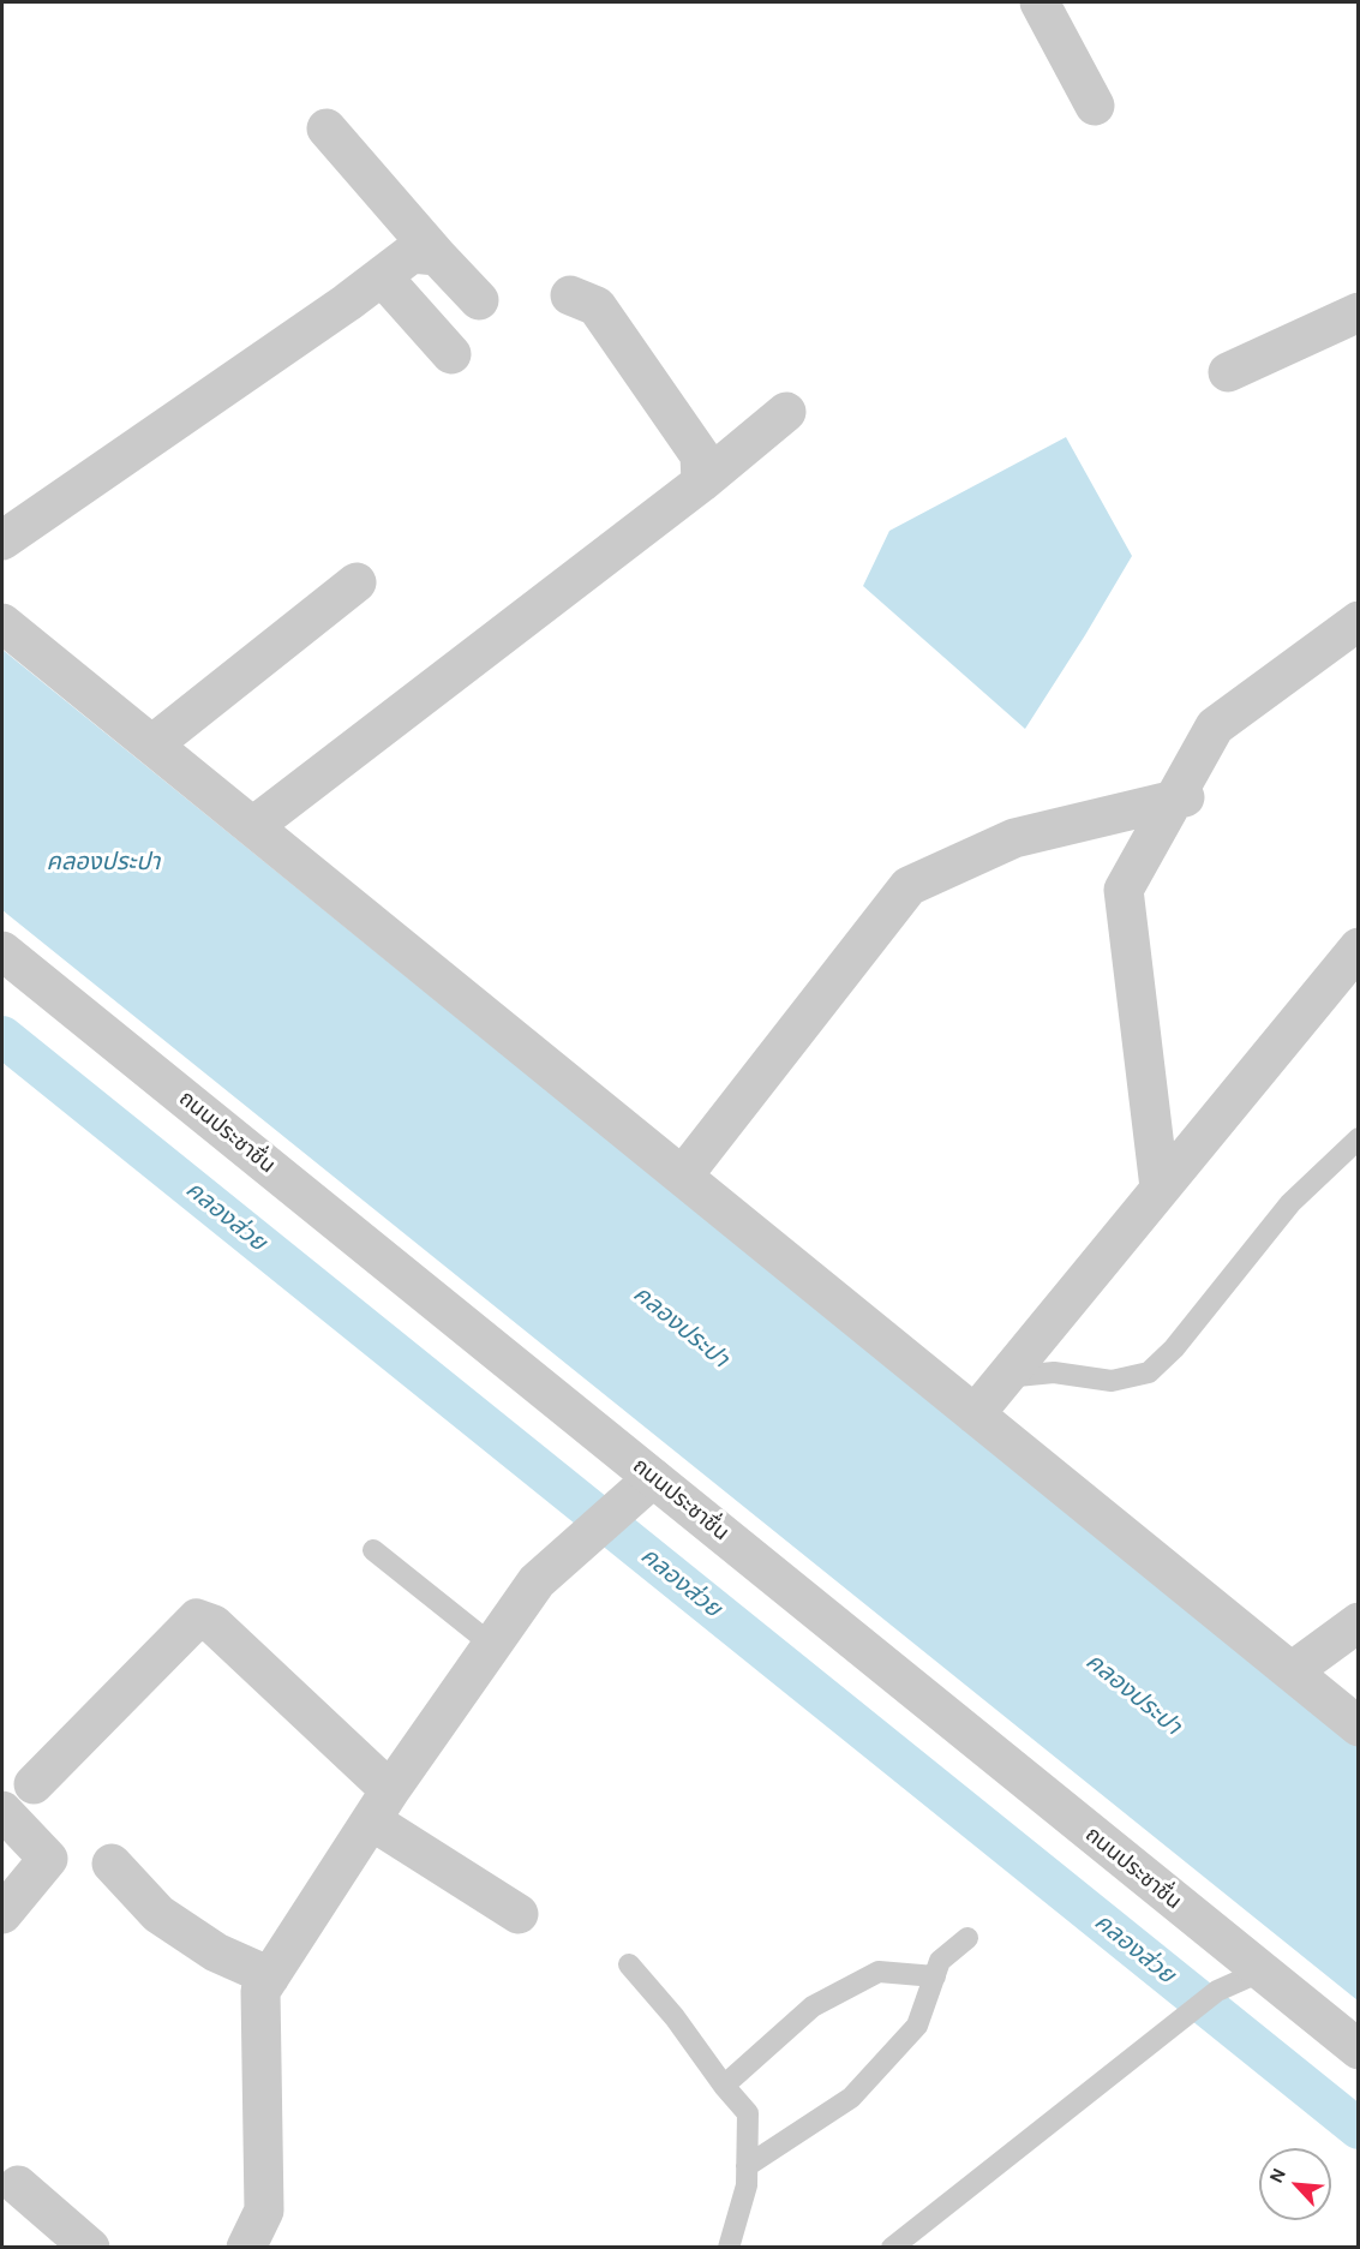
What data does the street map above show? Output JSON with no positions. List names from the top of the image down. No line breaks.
{"streets":{"street":["ถนนประชาชื่น"]},"water":["คลองประปา","คลองส่วย"],"north":"top left"}
